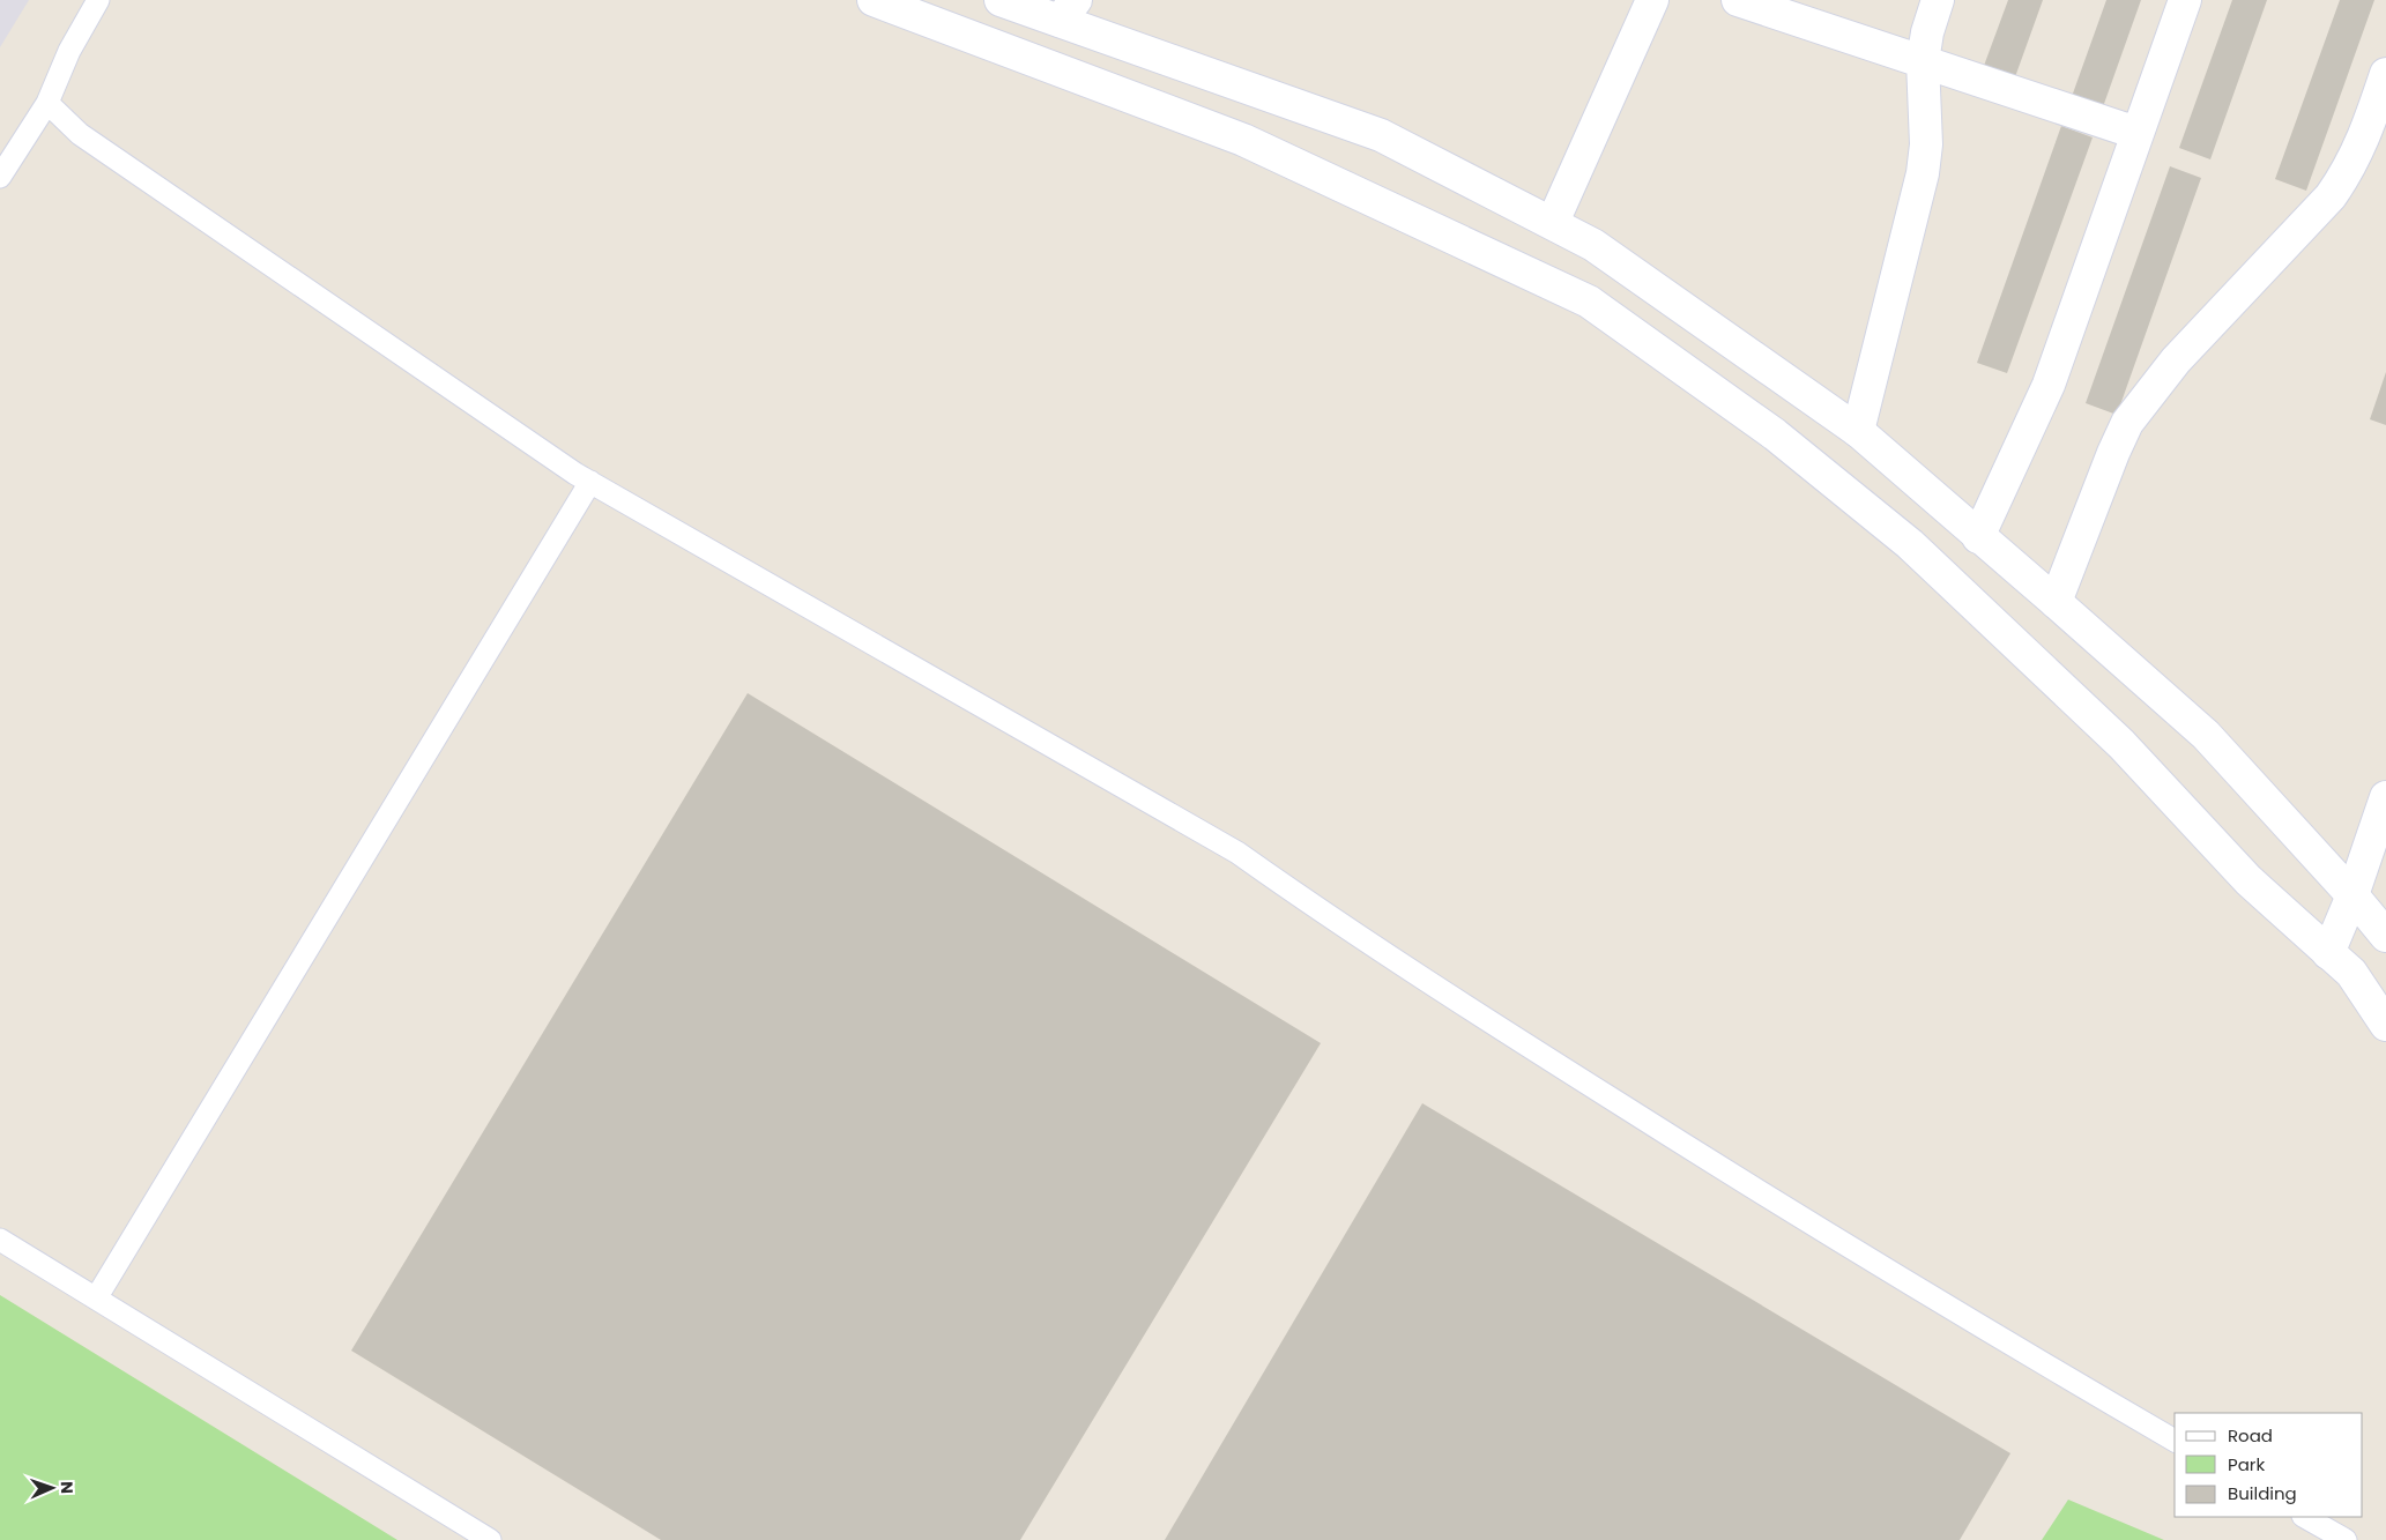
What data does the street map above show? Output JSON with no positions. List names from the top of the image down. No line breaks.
{"legend":["Road","Park","Building"],"north":"right"}
